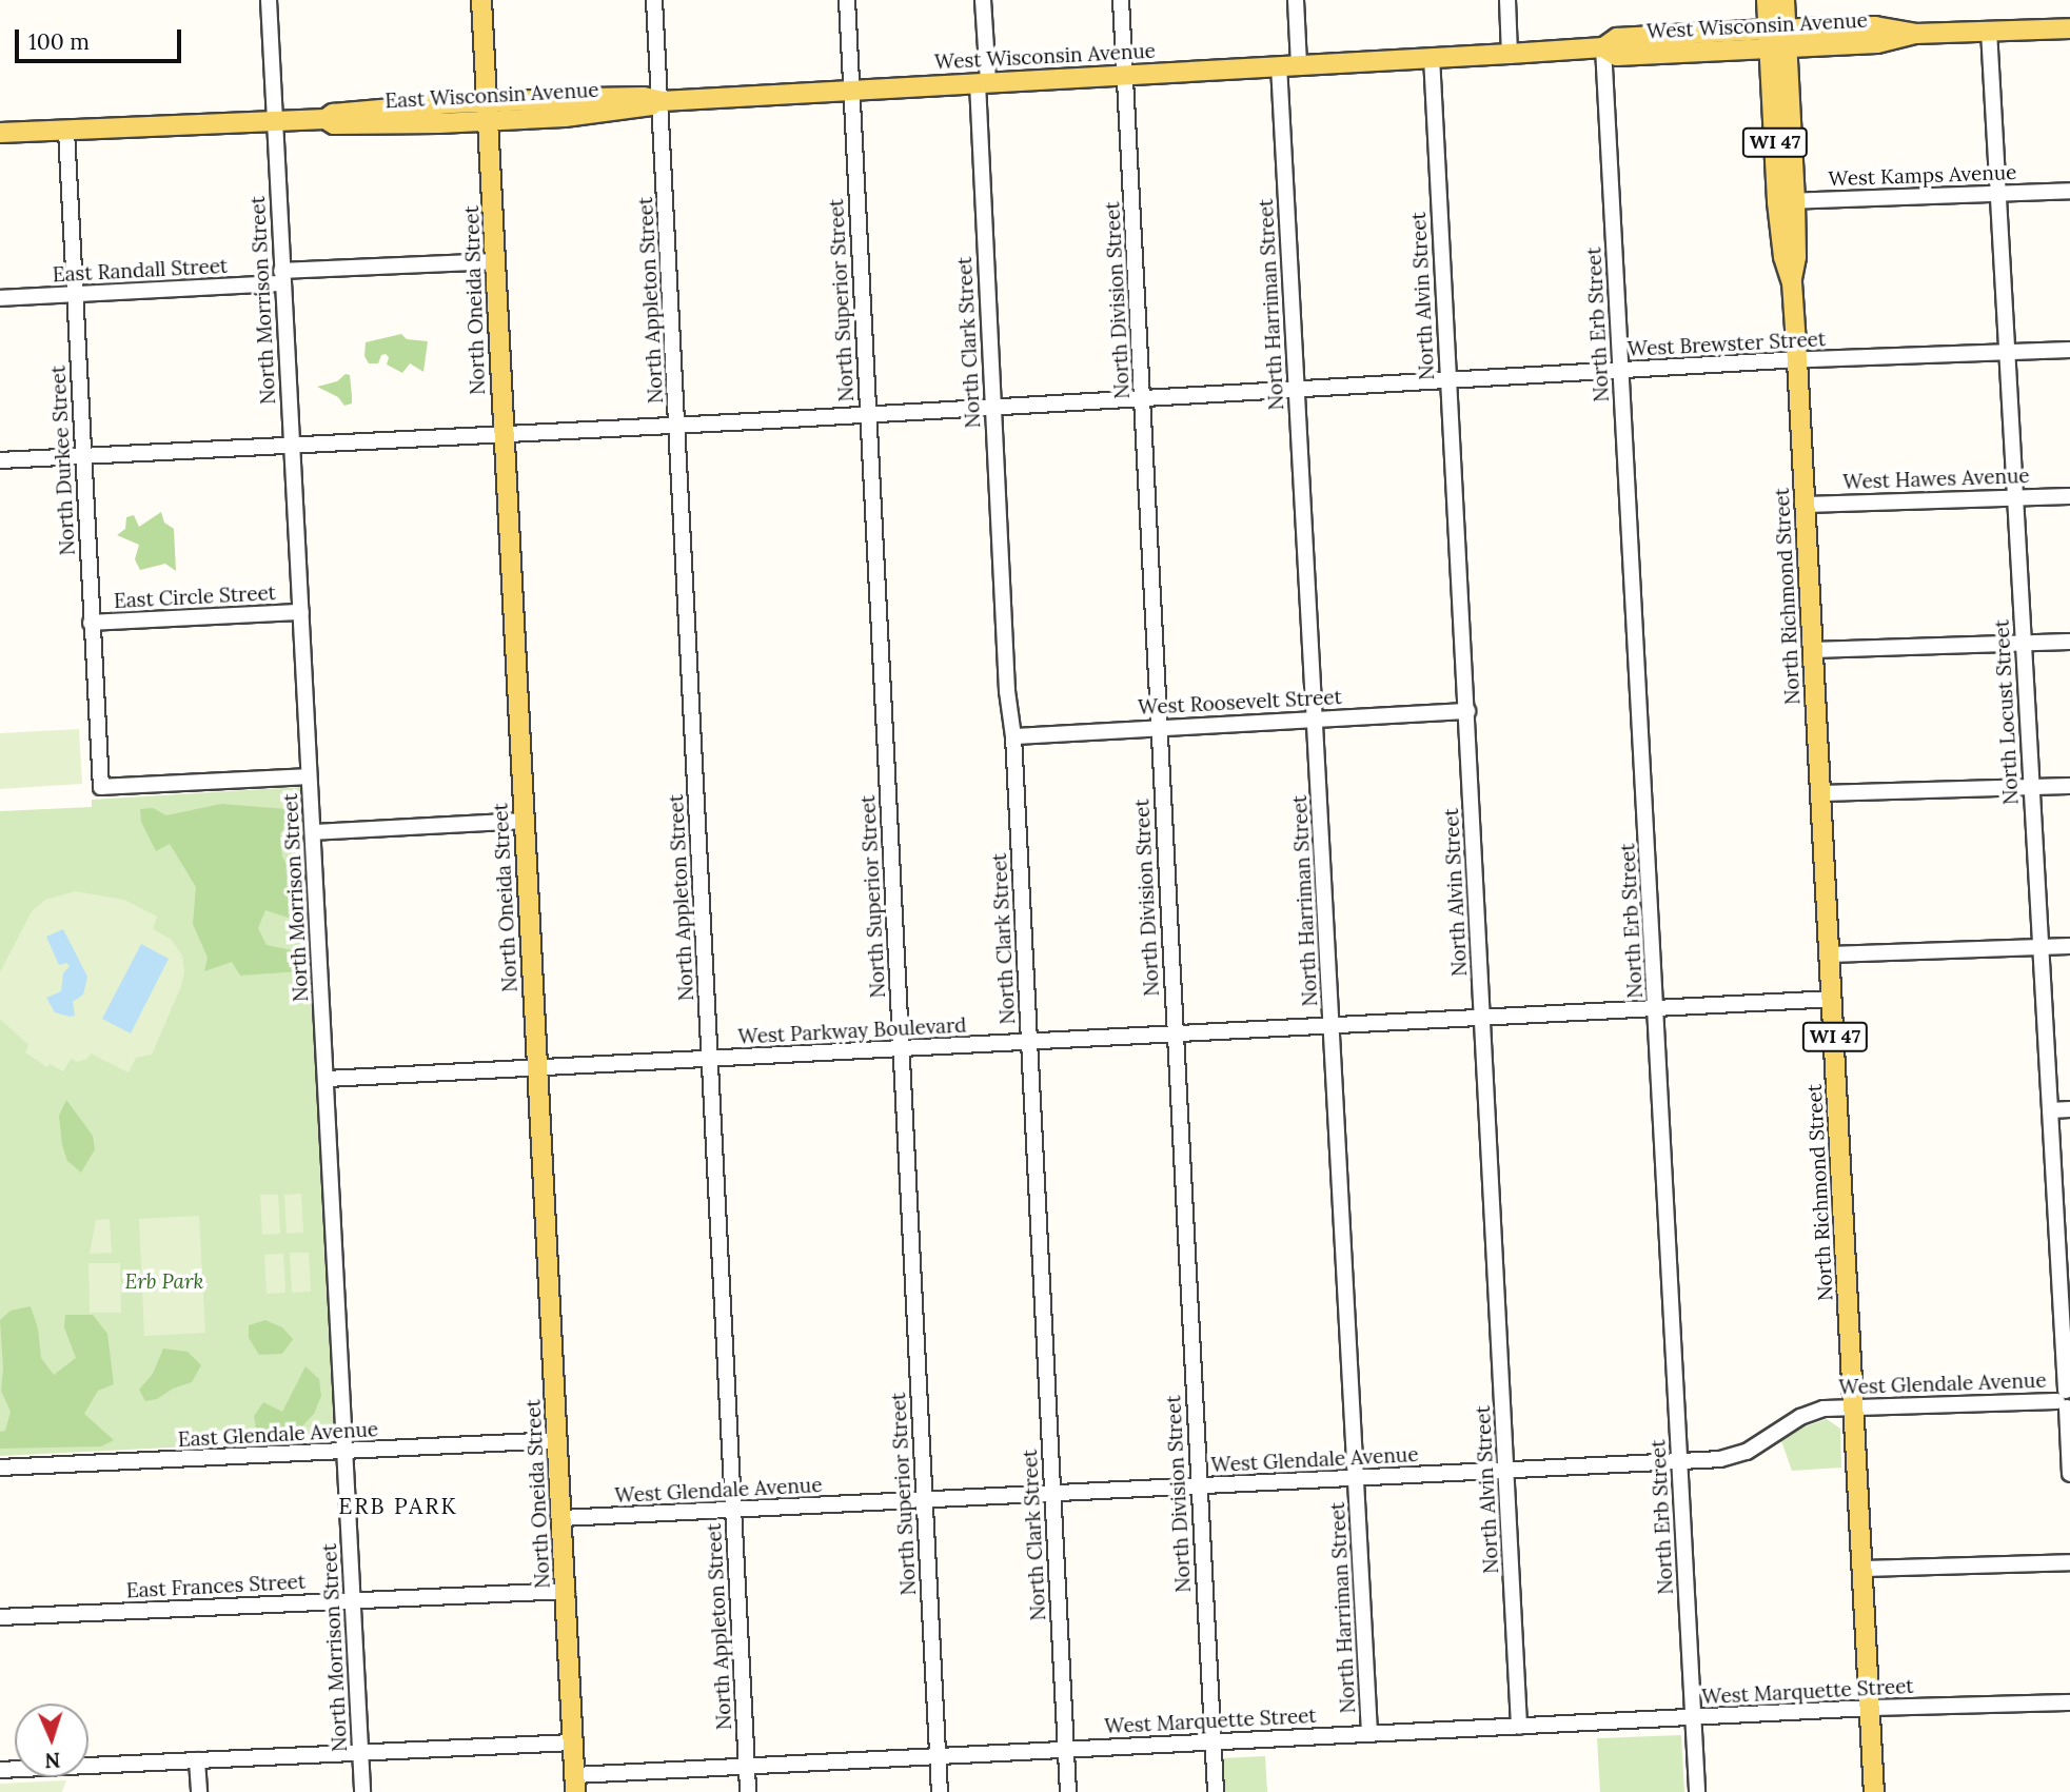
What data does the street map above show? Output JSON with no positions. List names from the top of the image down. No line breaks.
{"streets":{"main road":["West Wisconsin Avenue","East Wisconsin Avenue","WI 47","North Oneida Street","North Richmond Street"],"street":["West Kamps Avenue","East Randall Street","North Alvin Street","North Morrison Street","North Appleton Street","North Superior Street","North Division Street","North Harriman Street","North Erb Street","North Clark Street","West Brewster Street","North Durkee Street","West Hawes Avenue","East Circle Street","West Roosevelt Street","North Locust Street","West Parkway Boulevard","West Glendale Avenue","East Glendale Avenue","East Frances Street","West Marquette Street"]},"crossings":[["West Wisconsin Avenue","East Wisconsin Avenue"],["West Wisconsin Avenue","North Alvin Street"],["West Wisconsin Avenue","North Oneida Street"],["West Wisconsin Avenue","North Appleton Street"],["West Wisconsin Avenue","North Superior Street"],["West Wisconsin Avenue","North Division Street"],["West Wisconsin Avenue","North Harriman Street"],["West Wisconsin Avenue","North Erb Street"],["West Wisconsin Avenue","North Clark Street"],["West Wisconsin Avenue","North Richmond Street"],["West Wisconsin Avenue","North Locust Street"],["East Wisconsin Avenue","North Morrison Street"],["East Wisconsin Avenue","North Oneida Street"],["East Wisconsin Avenue","North Durkee Street"],["West Kamps Avenue","North Richmond Street"],["West Kamps Avenue","North Locust Street"],["East Randall Street","North Morrison Street"],["East Randall Street","North Oneida Street"],["East Randall Street","North Durkee Street"],["North Alvin Street","West Brewster Street"],["North Alvin Street","West Roosevelt Street"],["North Alvin Street","West Parkway Boulevard"],["North Alvin Street","West Glendale Avenue"],["North Alvin Street","West Marquette Street"],["North Morrison Street","West Brewster Street"],["North Morrison Street","North Durkee Street"],["North Morrison Street","East Circle Street"],["North Morrison Street","West Parkway Boulevard"],["North Morrison Street","East Glendale Avenue"],["North Morrison Street","East Frances Street"],["North Oneida Street","West Brewster Street"],["North Oneida Street","West Parkway Boulevard"],["North Oneida Street","West Glendale Avenue"],["North Oneida Street","East Glendale Avenue"],["North Oneida Street","East Frances Street"],["North Oneida Street","West Marquette Street"],["North Appleton Street","West Brewster Street"],["North Appleton Street","West Parkway Boulevard"],["North Appleton Street","West Glendale Avenue"],["North Appleton Street","West Marquette Street"],["North Superior Street","West Brewster Street"],["North Superior Street","West Parkway Boulevard"],["North Superior Street","West Glendale Avenue"],["North Superior Street","West Marquette Street"],["North Division Street","West Brewster Street"],["North Division Street","West Roosevelt Street"],["North Division Street","West Parkway Boulevard"],["North Division Street","West Glendale Avenue"],["North Division Street","West Marquette Street"],["North Harriman Street","West Brewster Street"],["North Harriman Street","West Roosevelt Street"],["North Harriman Street","West Parkway Boulevard"],["North Harriman Street","West Glendale Avenue"],["North Harriman Street","West Marquette Street"],["North Erb Street","West Brewster Street"],["North Erb Street","West Parkway Boulevard"],["North Erb Street","West Glendale Avenue"],["North Erb Street","West Marquette Street"],["North Clark Street","West Brewster Street"],["North Clark Street","West Roosevelt Street"],["North Clark Street","West Parkway Boulevard"],["North Clark Street","West Glendale Avenue"],["North Clark Street","West Marquette Street"],["West Brewster Street","North Durkee Street"],["West Brewster Street","North Richmond Street"],["West Brewster Street","North Locust Street"],["North Durkee Street","East Circle Street"],["West Hawes Avenue","North Richmond Street"],["West Hawes Avenue","North Locust Street"],["North Richmond Street","West Parkway Boulevard"],["North Richmond Street","West Glendale Avenue"],["North Richmond Street","West Marquette Street"],["North Locust Street","West Glendale Avenue"]],"districts":["ERB PARK"],"parks":["Erb Park"],"scale_bar":"100 m","north":"bottom"}
